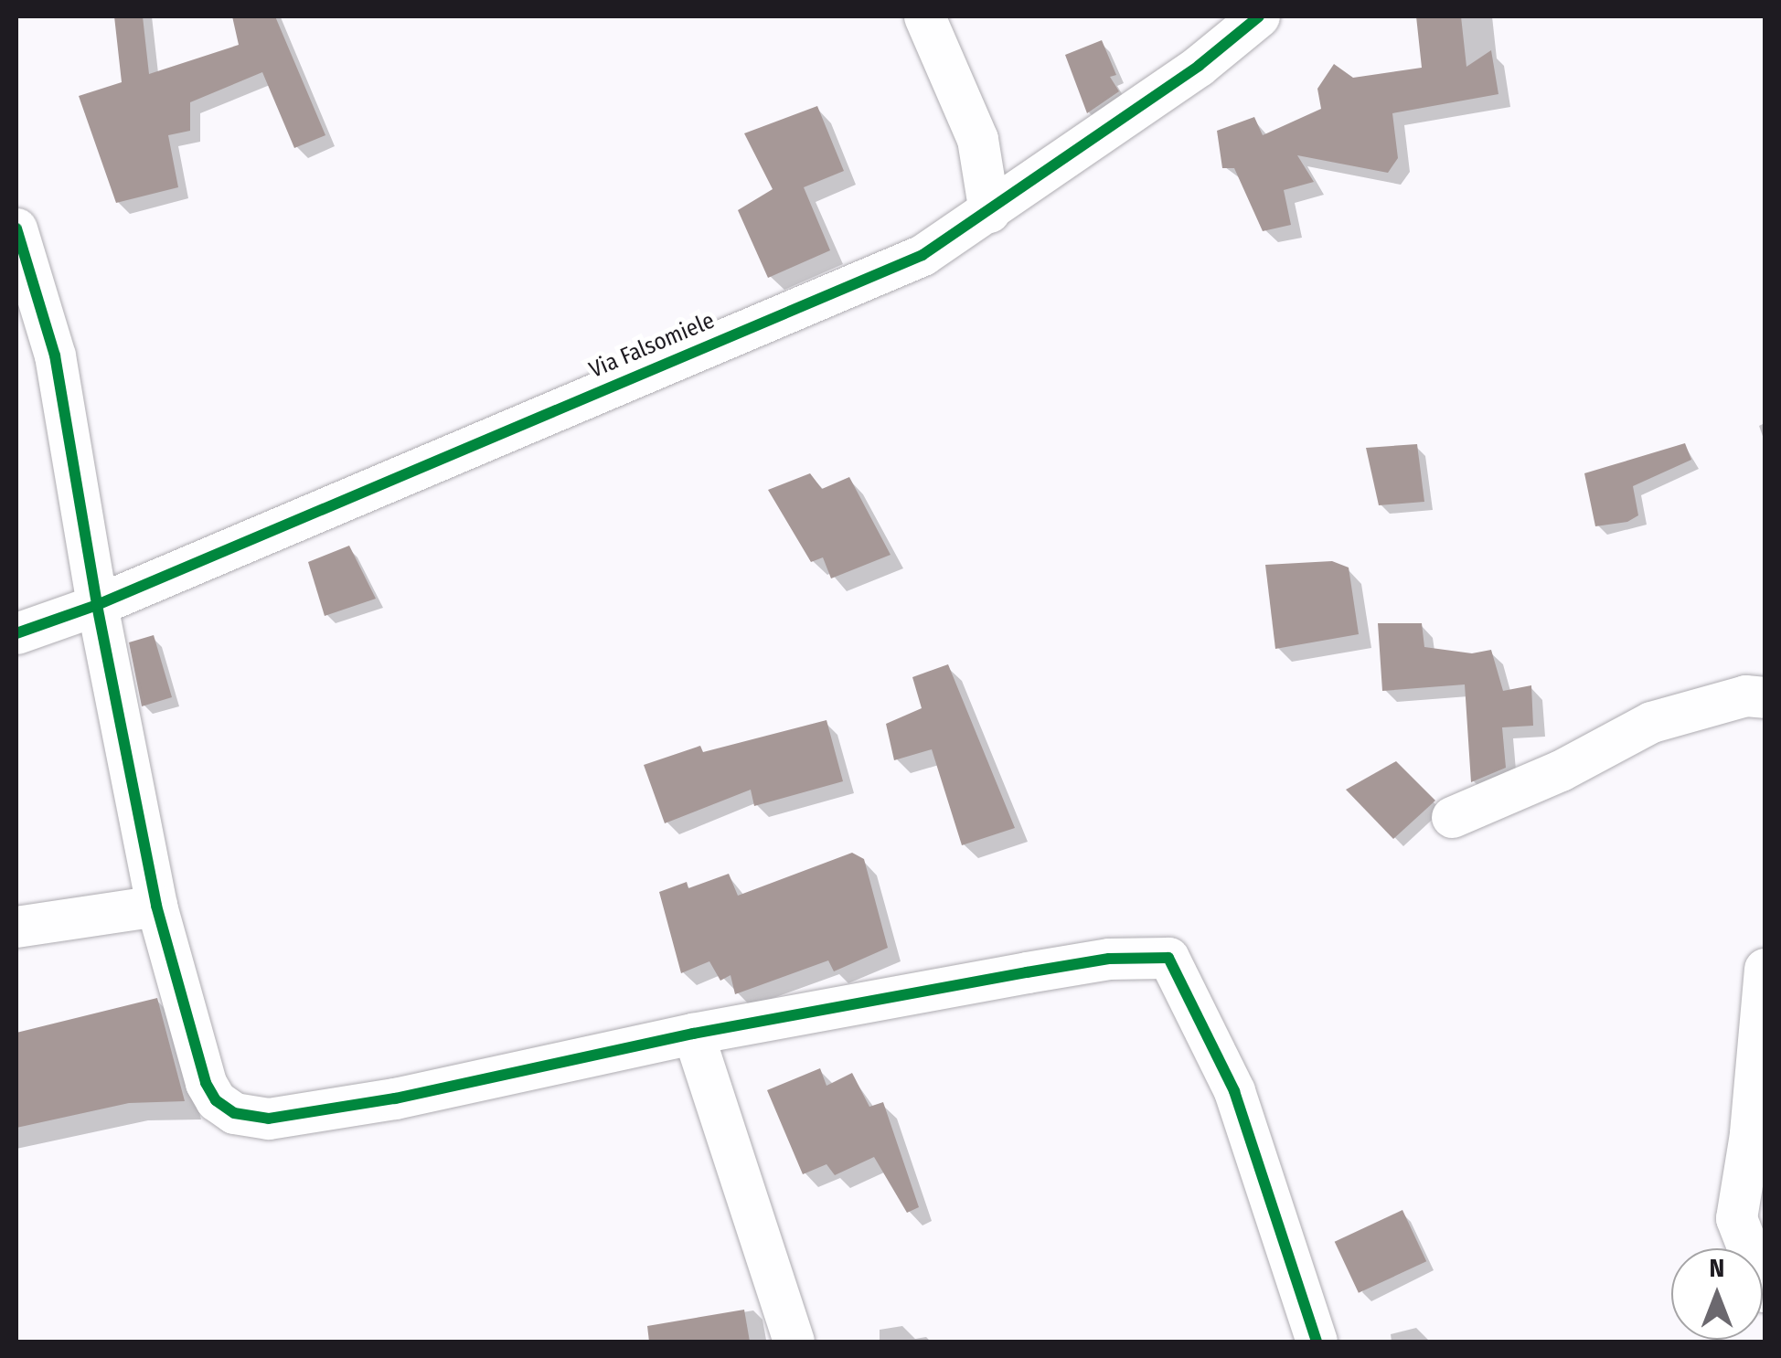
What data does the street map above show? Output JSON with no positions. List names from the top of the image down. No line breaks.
{"streets":{"street":["Via Falsomiele"]},"north":"top"}
